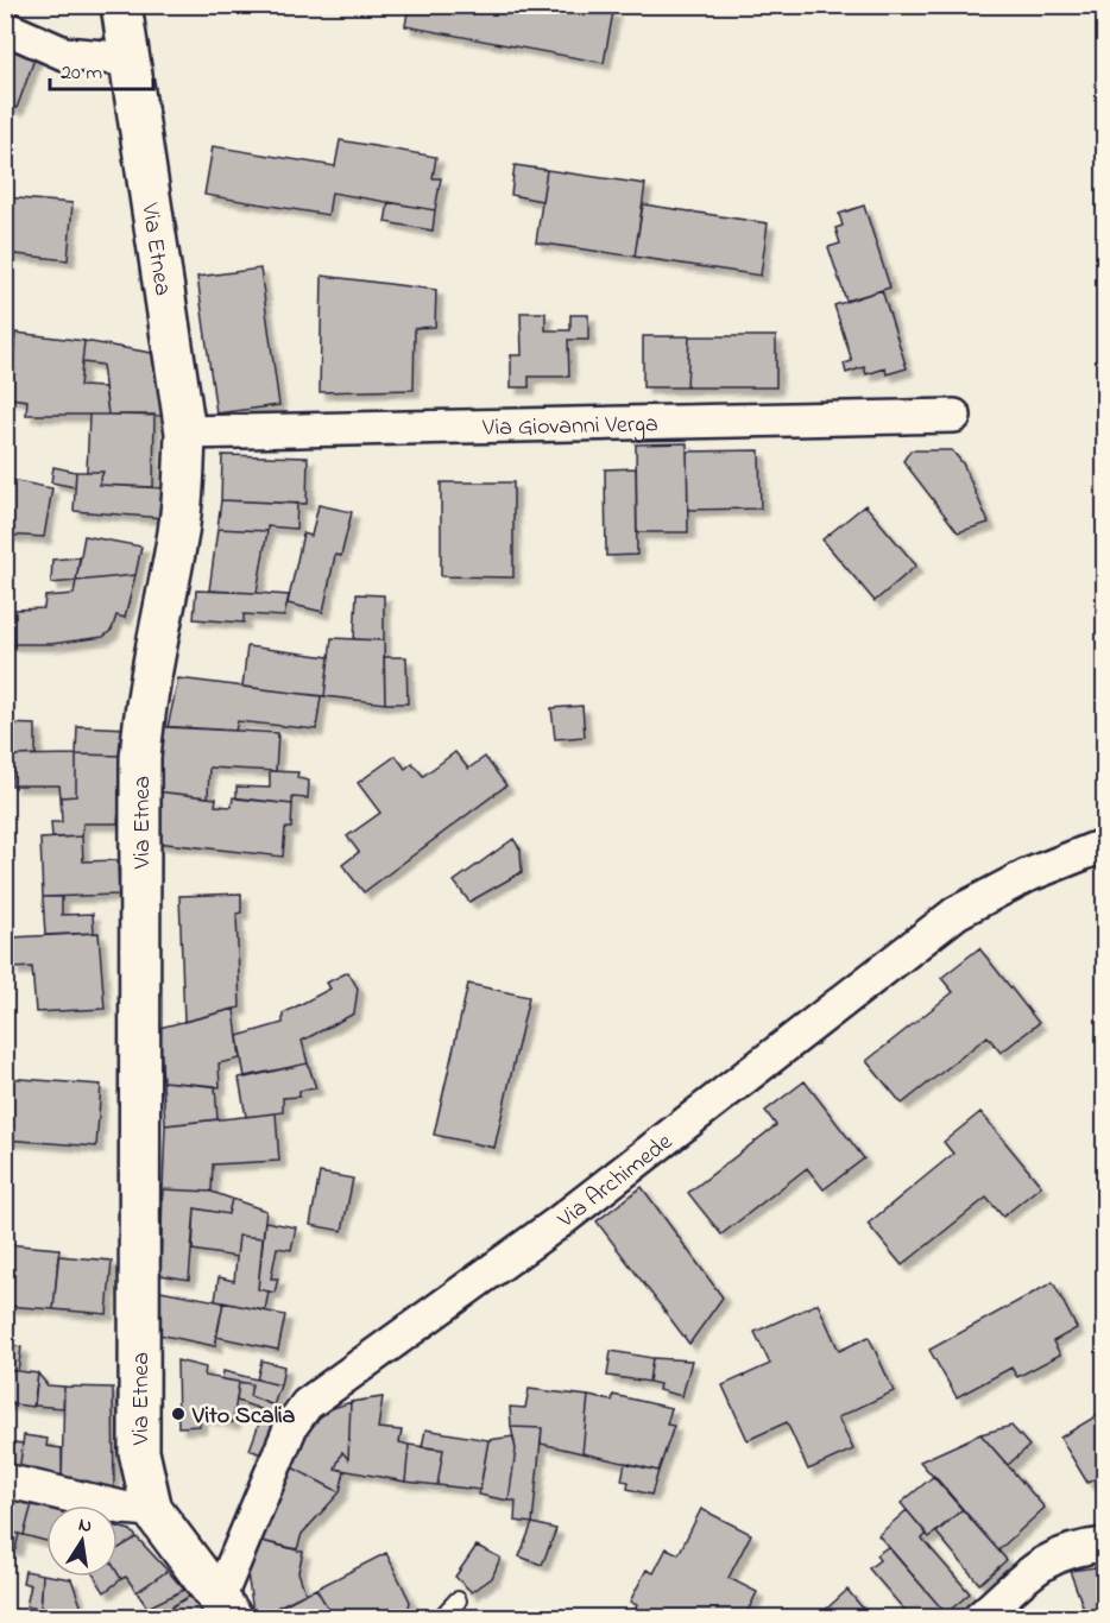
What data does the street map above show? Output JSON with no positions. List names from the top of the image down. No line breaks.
{"streets":{"main road":["Via Etnea"],"street":["Via Giovanni Verga","Via Archimede"]},"crossings":[["Via Etnea","Via Giovanni Verga"],["Via Etnea","Via Archimede"]],"places":["Vito Scalia"],"scale_bar":"20 m","north":"top"}
